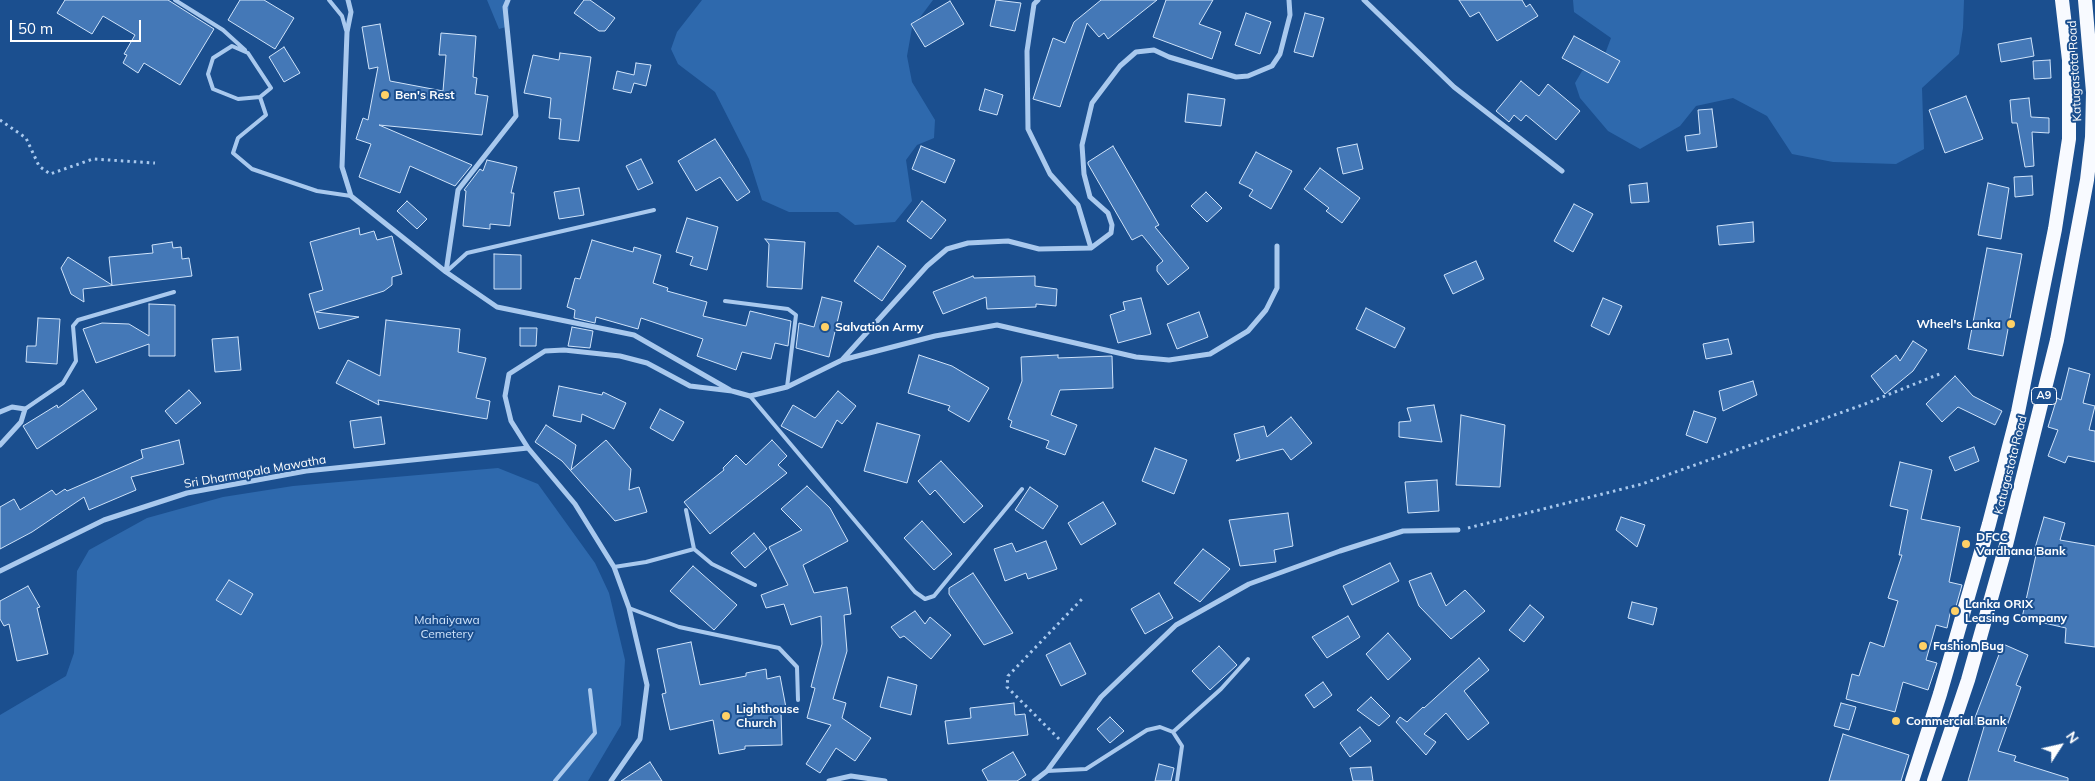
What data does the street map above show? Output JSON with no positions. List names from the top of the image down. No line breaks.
{"streets":{"highway":["Katugastota Road","A9"],"street":["Sri Dharmapala Mawatha"]},"parks":["Mahaiyawa Cemetery"],"places":["Ben's Rest","Wheel's Lanka","Salvation Army","DFCC Vardhana Bank","Lanka ORIX Leasing Company","Fashion Bug","Lighthouse Church","Commercial Bank"],"scale_bar":"50 m","north":"top right"}
